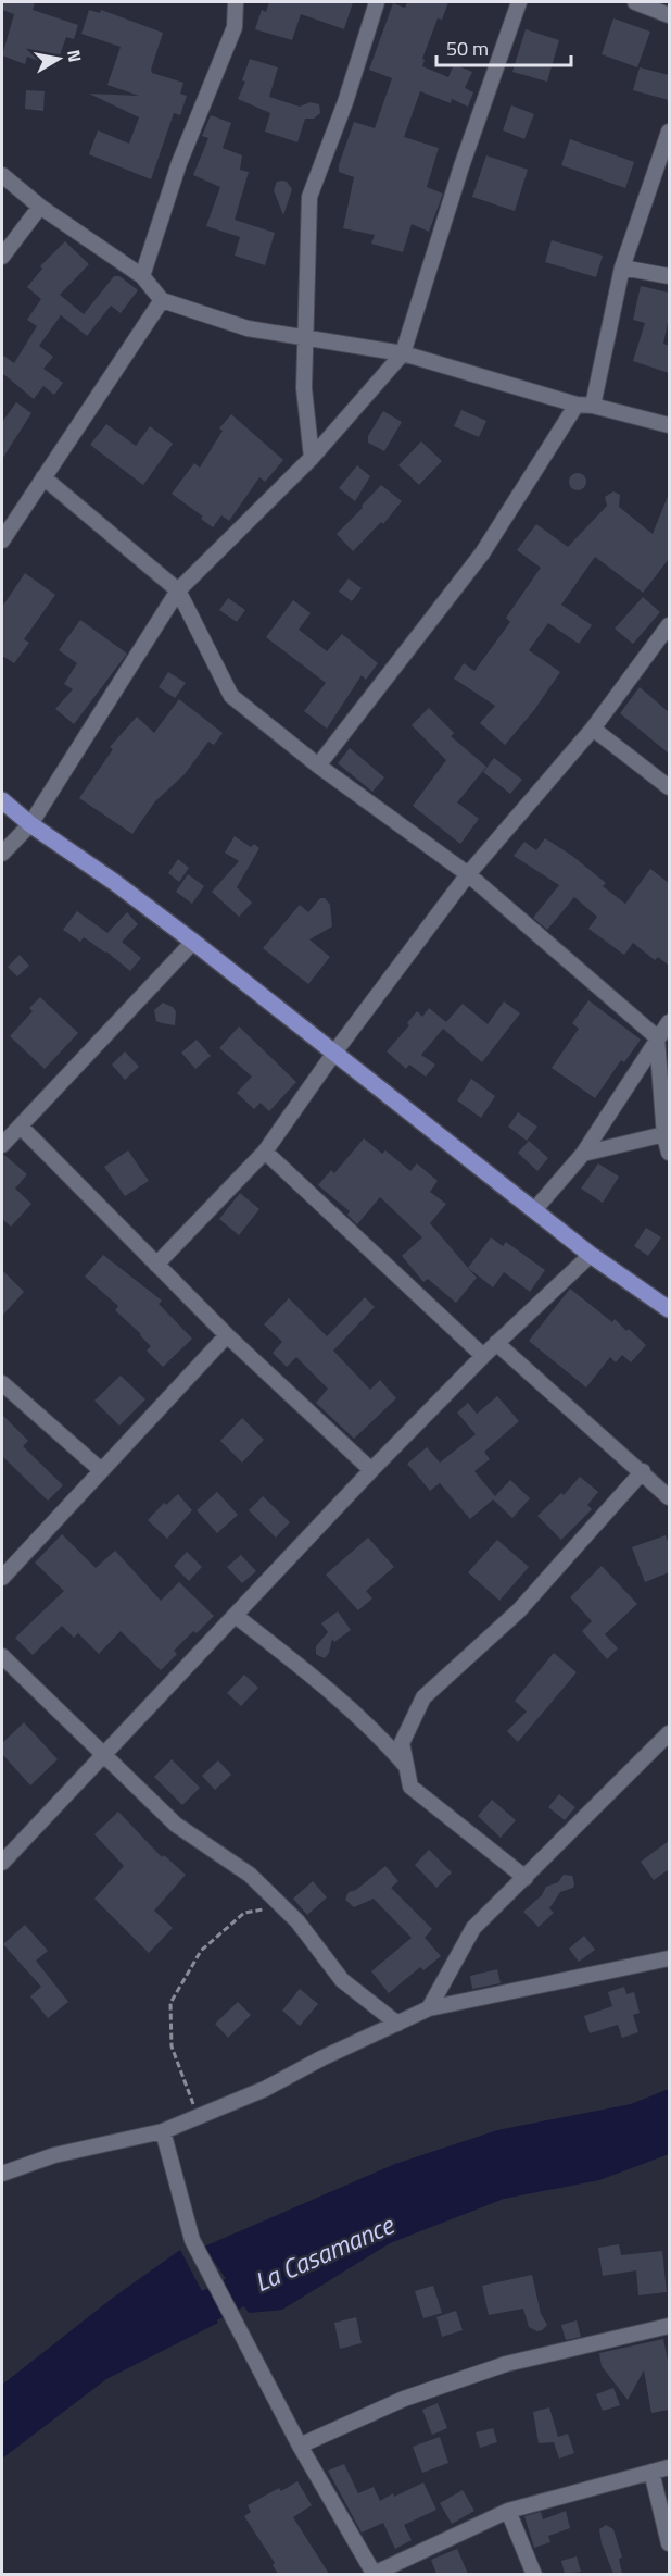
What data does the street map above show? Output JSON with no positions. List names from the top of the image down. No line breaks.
{"water":["La Casamance"],"scale_bar":"50 m","north":"right"}
